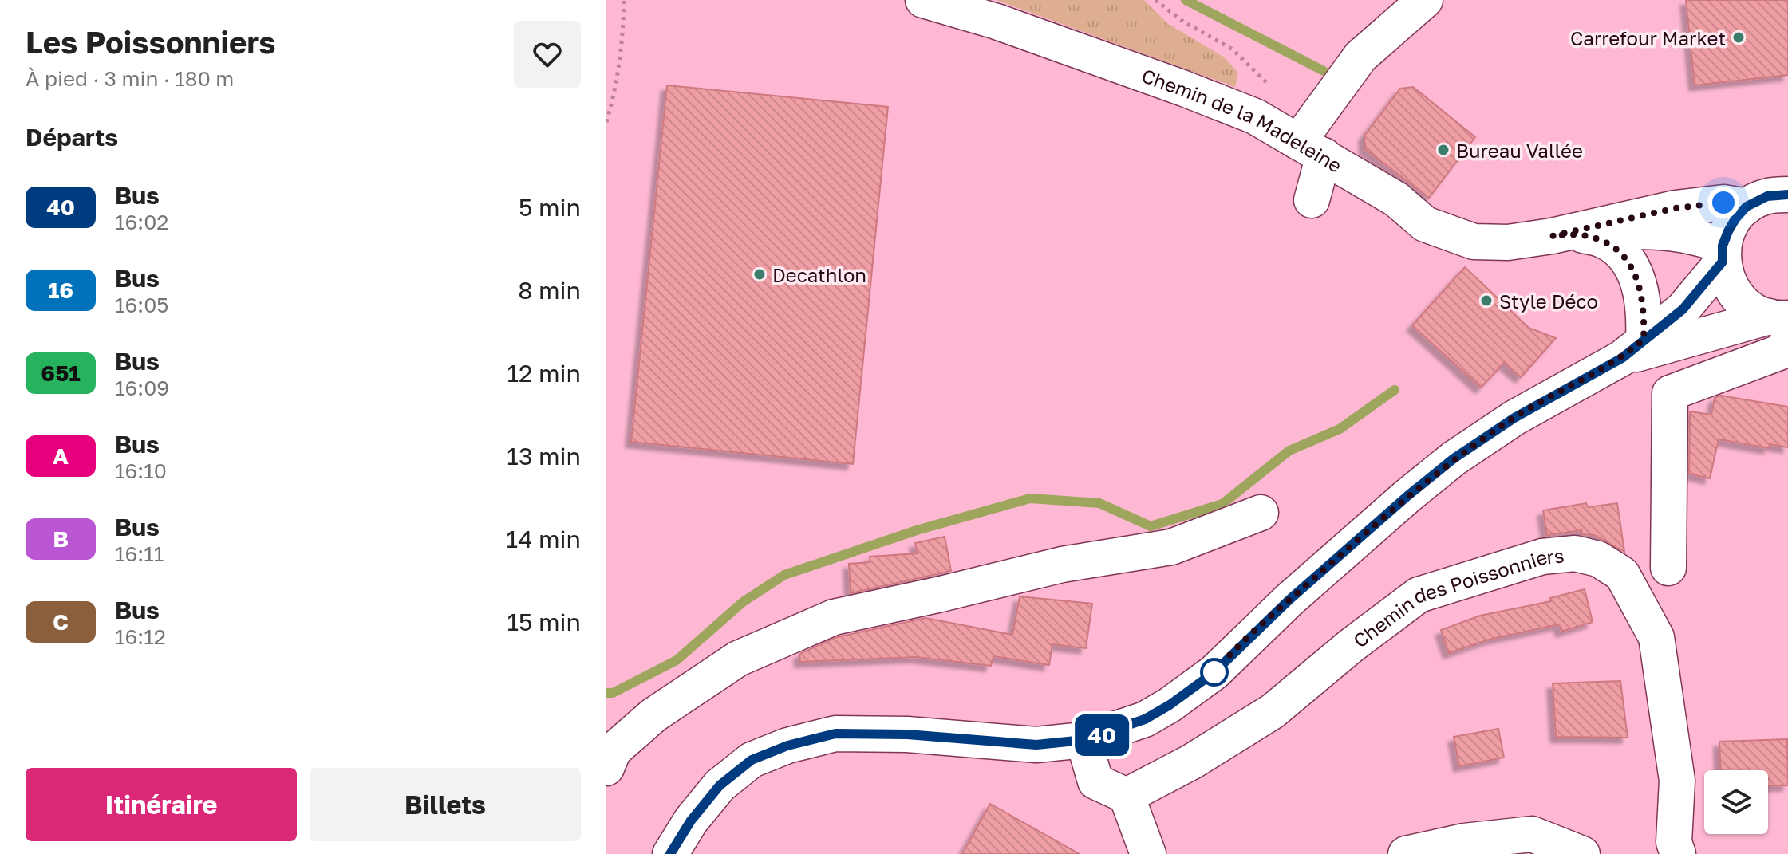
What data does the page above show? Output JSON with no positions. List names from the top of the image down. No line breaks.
{"streets":{"street":["Chemin de la Madeleine","Chemin des Poissonniers"]},"places":["Carrefour Market","Bureau Vallée","Decathlon","Style Déco"],"lines":["bus line 40"],"page":{"heading":[["Les Poissonniers","À pied · 3 min · 180 m"],"Départs"],"on_map":"40","list":[{"mark":"40","name":"Bus","note":"16:02","value":"5 min"},{"mark":"16","name":"Bus","note":"16:05","value":"8 min"},{"mark":"651","name":"Bus","note":"16:09","value":"12 min"},{"mark":"A","name":"Bus","note":"16:10","value":"13 min"},{"mark":"B","name":"Bus","note":"16:11","value":"14 min"},{"mark":"C","name":"Bus","note":"16:12","value":"15 min"}],"buttons":["Itinéraire","Billets"]}}
